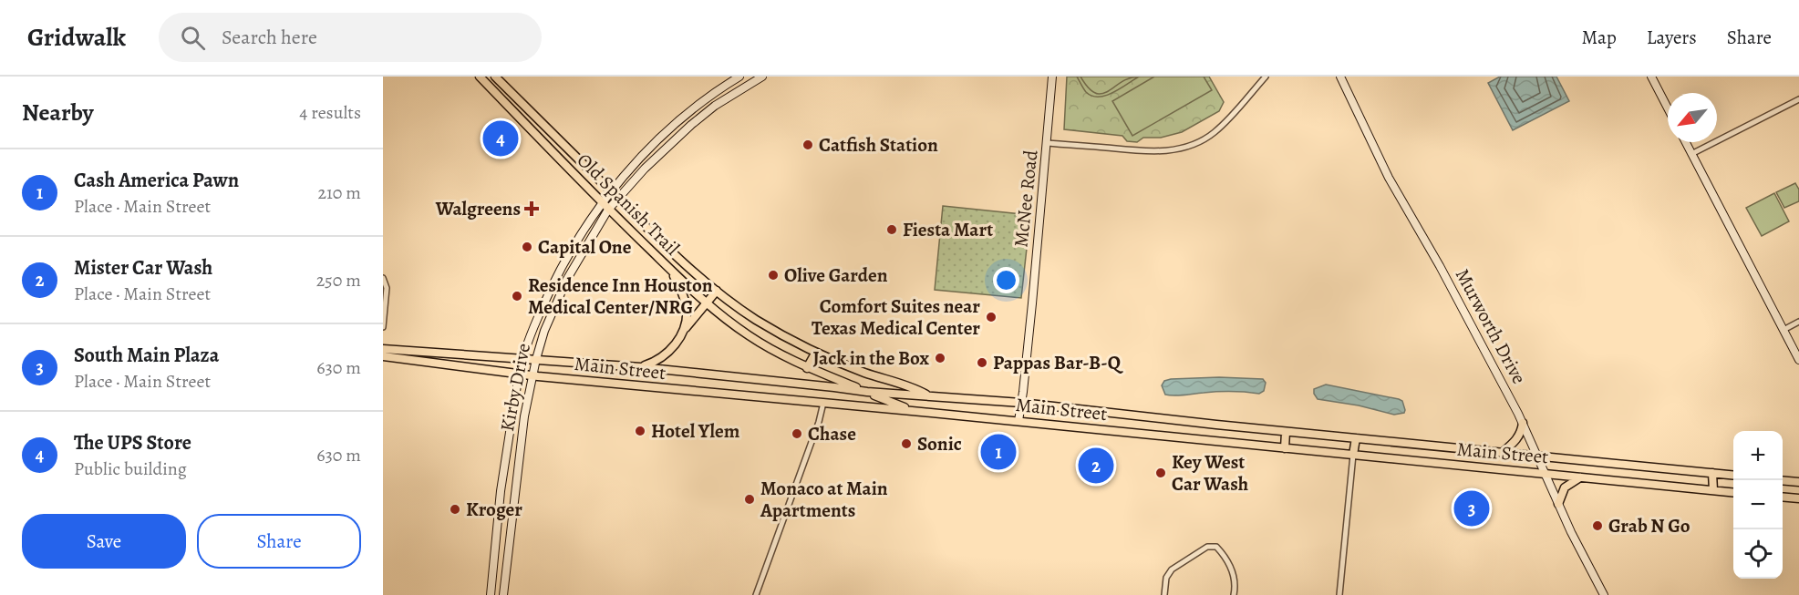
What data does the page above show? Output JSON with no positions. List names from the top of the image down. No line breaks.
{"streets":{"main road":["McNee Road","Old Spanish Trail","Murworth Drive","Main Street","Kirby Drive"]},"crossings":[["McNee Road","Main Street"],["Old Spanish Trail","Main Street"],["Old Spanish Trail","Kirby Drive"],["Murworth Drive","Main Street"],["Main Street","Kirby Drive"]],"places":{"other":["Catfish Station","Fiesta Mart","Capital One","Olive Garden","Residence Inn Houston Medical Center/NRG","Comfort Suites near Texas Medical Center","Jack in the Box","Pappas Bar-B-Q","Hotel Ylem","Chase","Sonic","Key West Car Wash","Monaco at Main Apartments","Kroger","Grab N Go"],"health":["Walgreens"]},"north":"bottom left","page":{"header":"Gridwalk","search":"Search here","nav":["Map","Layers","Share"],"heading":["Nearby","4 results"],"pins":["4","1","2","3"],"list":[{"mark":"1","name":"Cash America Pawn","note":"Place · Main Street","value":"210 m"},{"mark":"2","name":"Mister Car Wash","note":"Place · Main Street","value":"250 m"},{"mark":"3","name":"South Main Plaza","note":"Place · Main Street","value":"630 m"},{"mark":"4","name":"The UPS Store","note":"Public building","value":"630 m"}],"map_buttons":["+","−"],"buttons":["Save","Share"]}}
